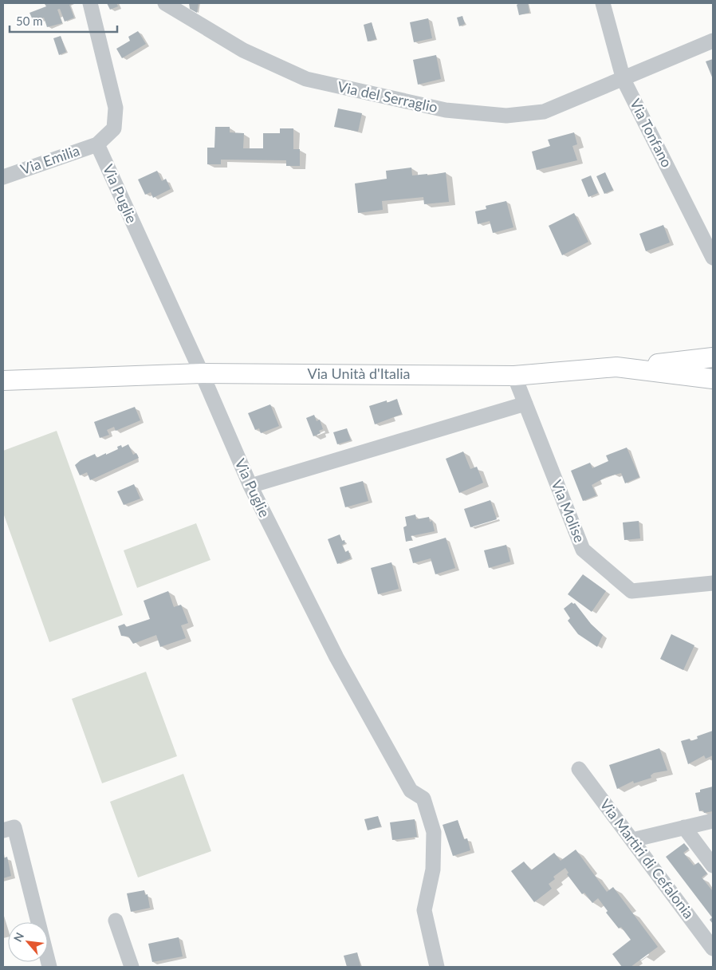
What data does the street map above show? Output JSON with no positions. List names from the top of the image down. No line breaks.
{"streets":{"main road":["Via Unità d'Italia"],"street":["Via del Serraglio","Via Tonfano","Via Emilia","Via Puglie","Via Molise","Via Martiri di Cefalonia"]},"crossings":[["Via del Serraglio","Via Tonfano"],["Via Emilia","Via Puglie"],["Via Puglie","Via Unità d'Italia"],["Via Unità d'Italia","Via Molise"]],"scale_bar":"50 m","north":"top left"}
